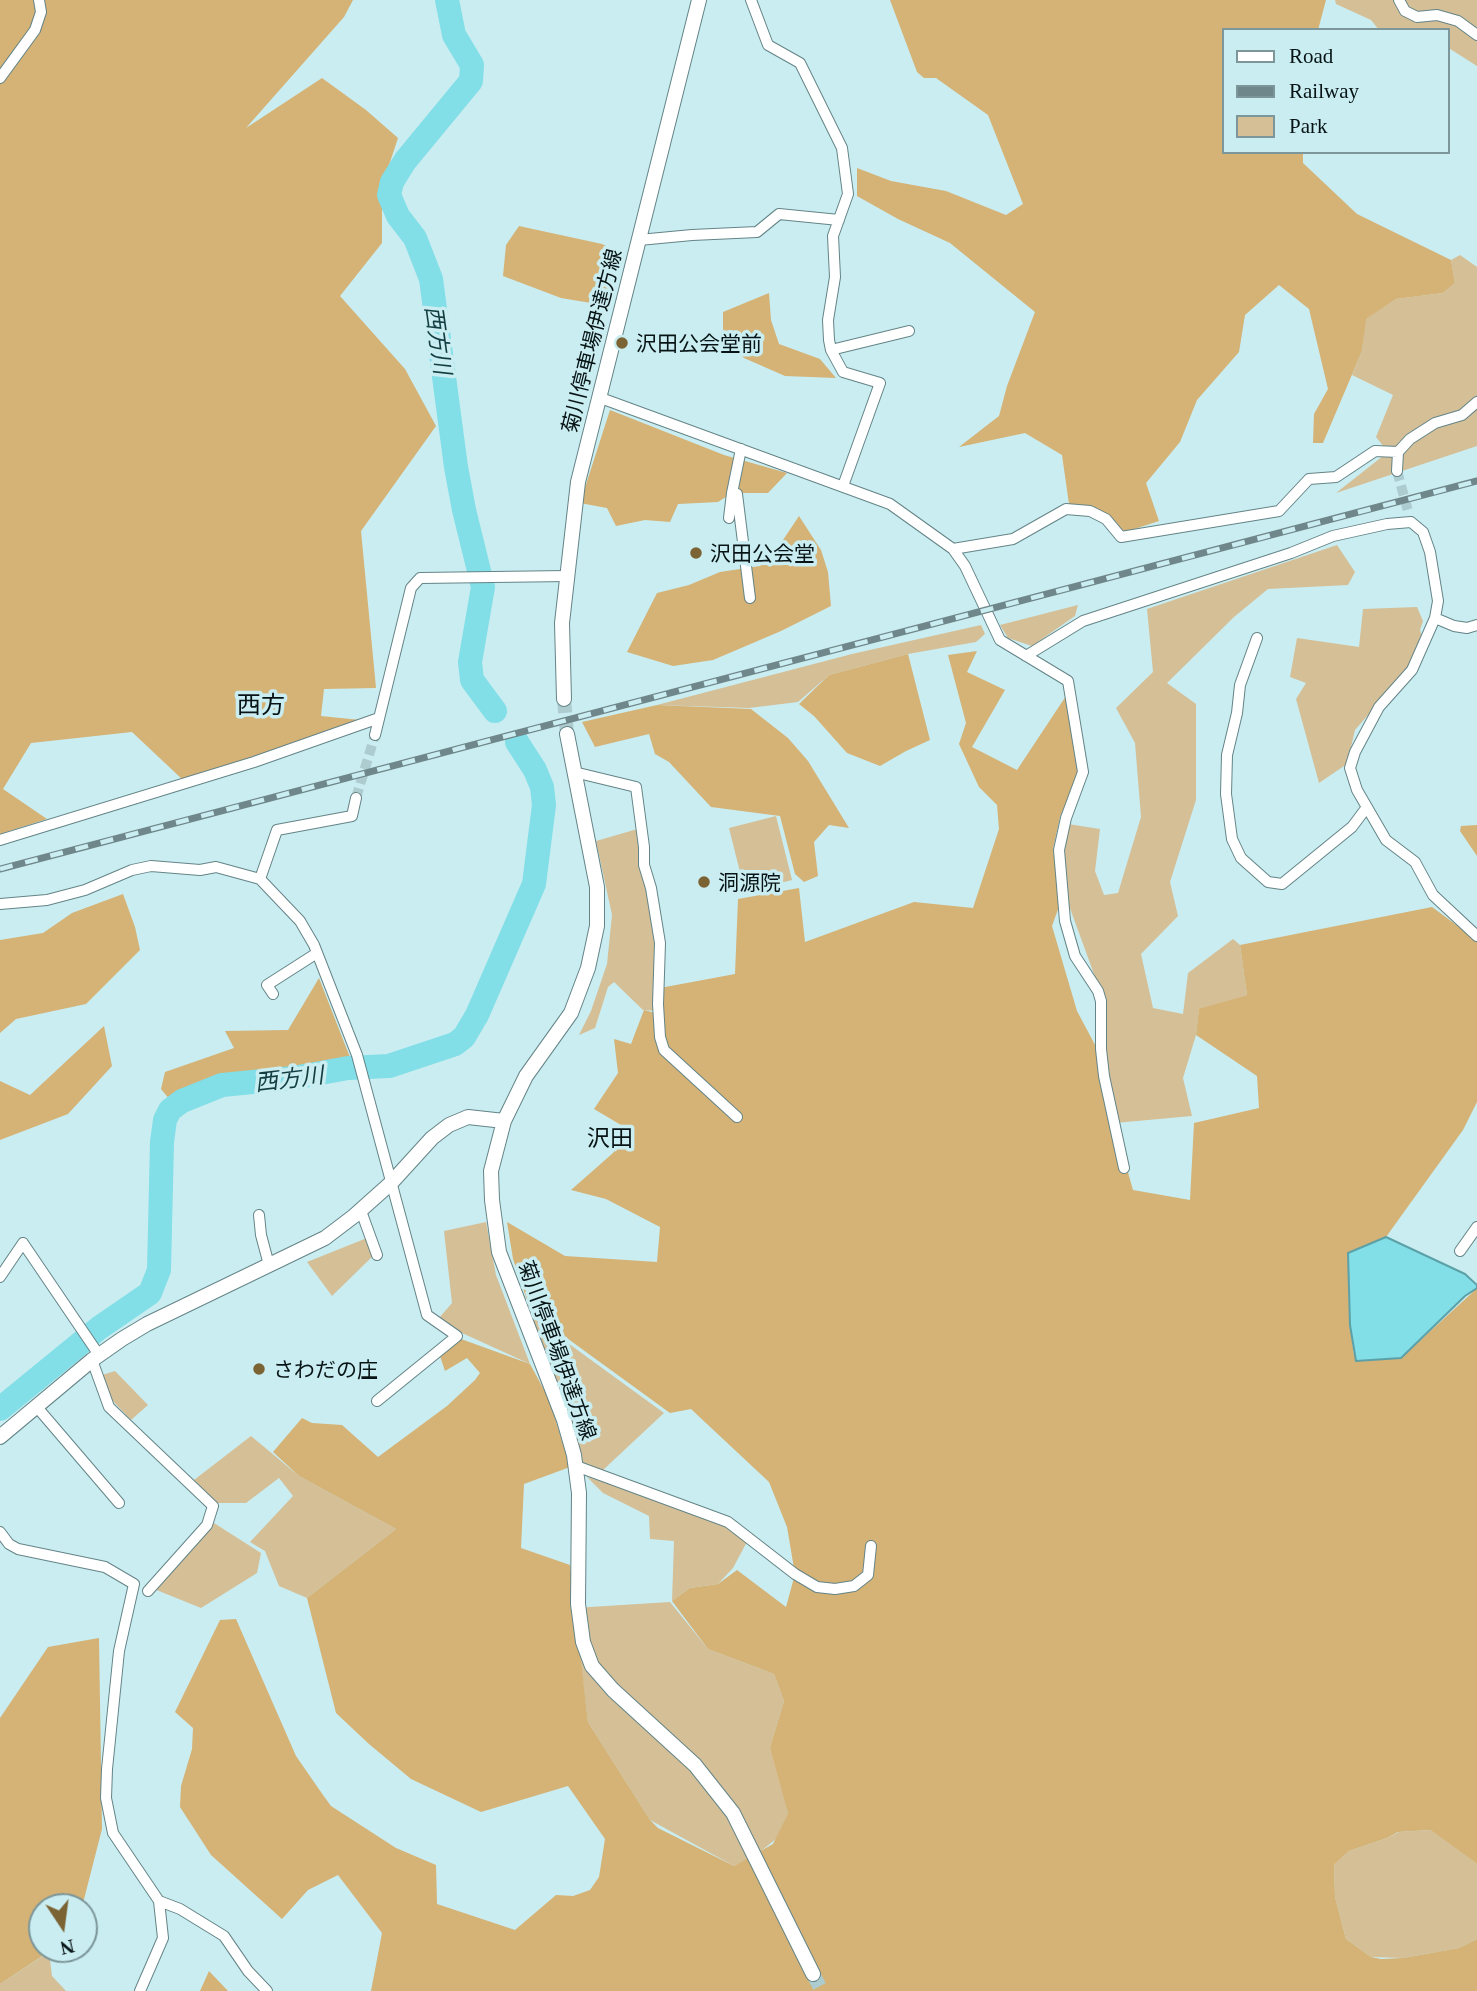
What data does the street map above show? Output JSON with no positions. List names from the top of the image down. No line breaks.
{"streets":{"main road":["菊川停車場伊達方線"]},"districts":["西方","沢田"],"water":["西方川"],"places":["沢田公会堂前","沢田公会堂","洞源院","さわだの庄"],"legend":["Road","Railway","Park"],"north":"bottom"}
